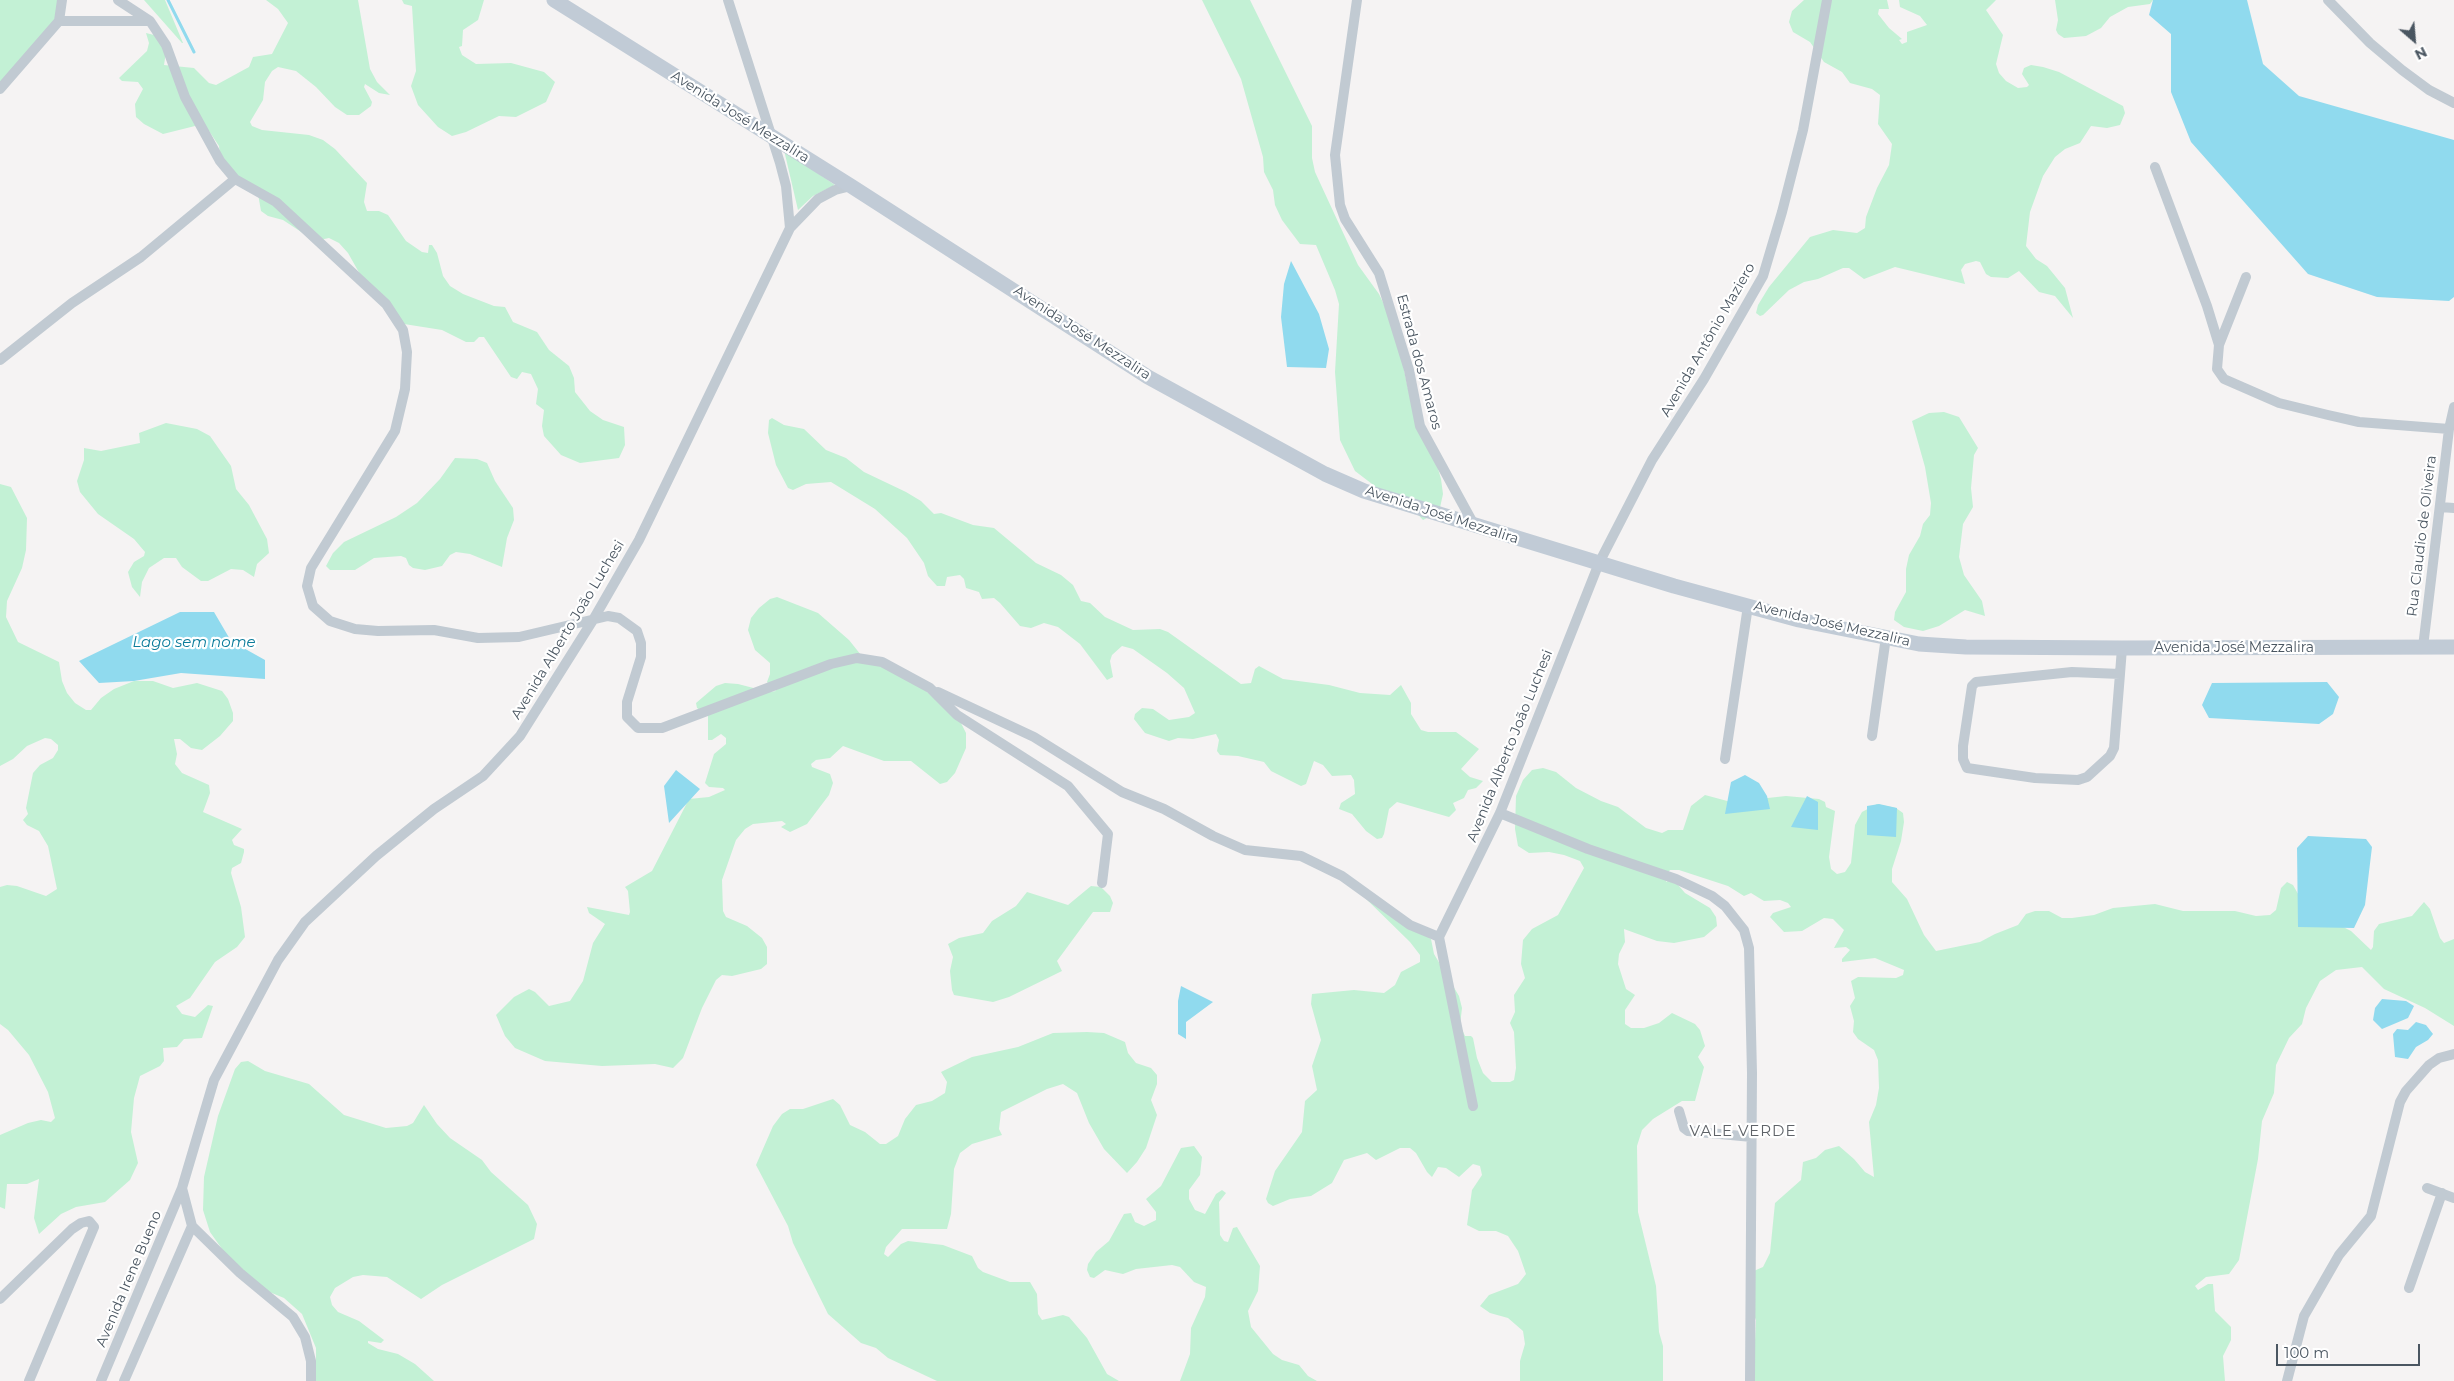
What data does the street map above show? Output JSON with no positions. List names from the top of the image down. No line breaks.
{"streets":{"main road":["Avenida José Mezzalira"],"street":["Avenida Antônio Maziero","Estrada dos Amaros","Rua Claudio de Oliveira","Avenida Alberto João Luchesi","Avenida Irene Bueno"]},"crossings":[["Avenida José Mezzalira","Avenida Antônio Maziero"],["Avenida José Mezzalira","Estrada dos Amaros"],["Avenida José Mezzalira","Rua Claudio de Oliveira"],["Avenida José Mezzalira","Avenida Alberto João Luchesi"],["Avenida Antônio Maziero","Avenida Alberto João Luchesi"],["Avenida Alberto João Luchesi","Avenida Irene Bueno"]],"districts":["VALE VERDE"],"water":["Lago sem nome"],"scale_bar":"100 m","north":"bottom right"}
